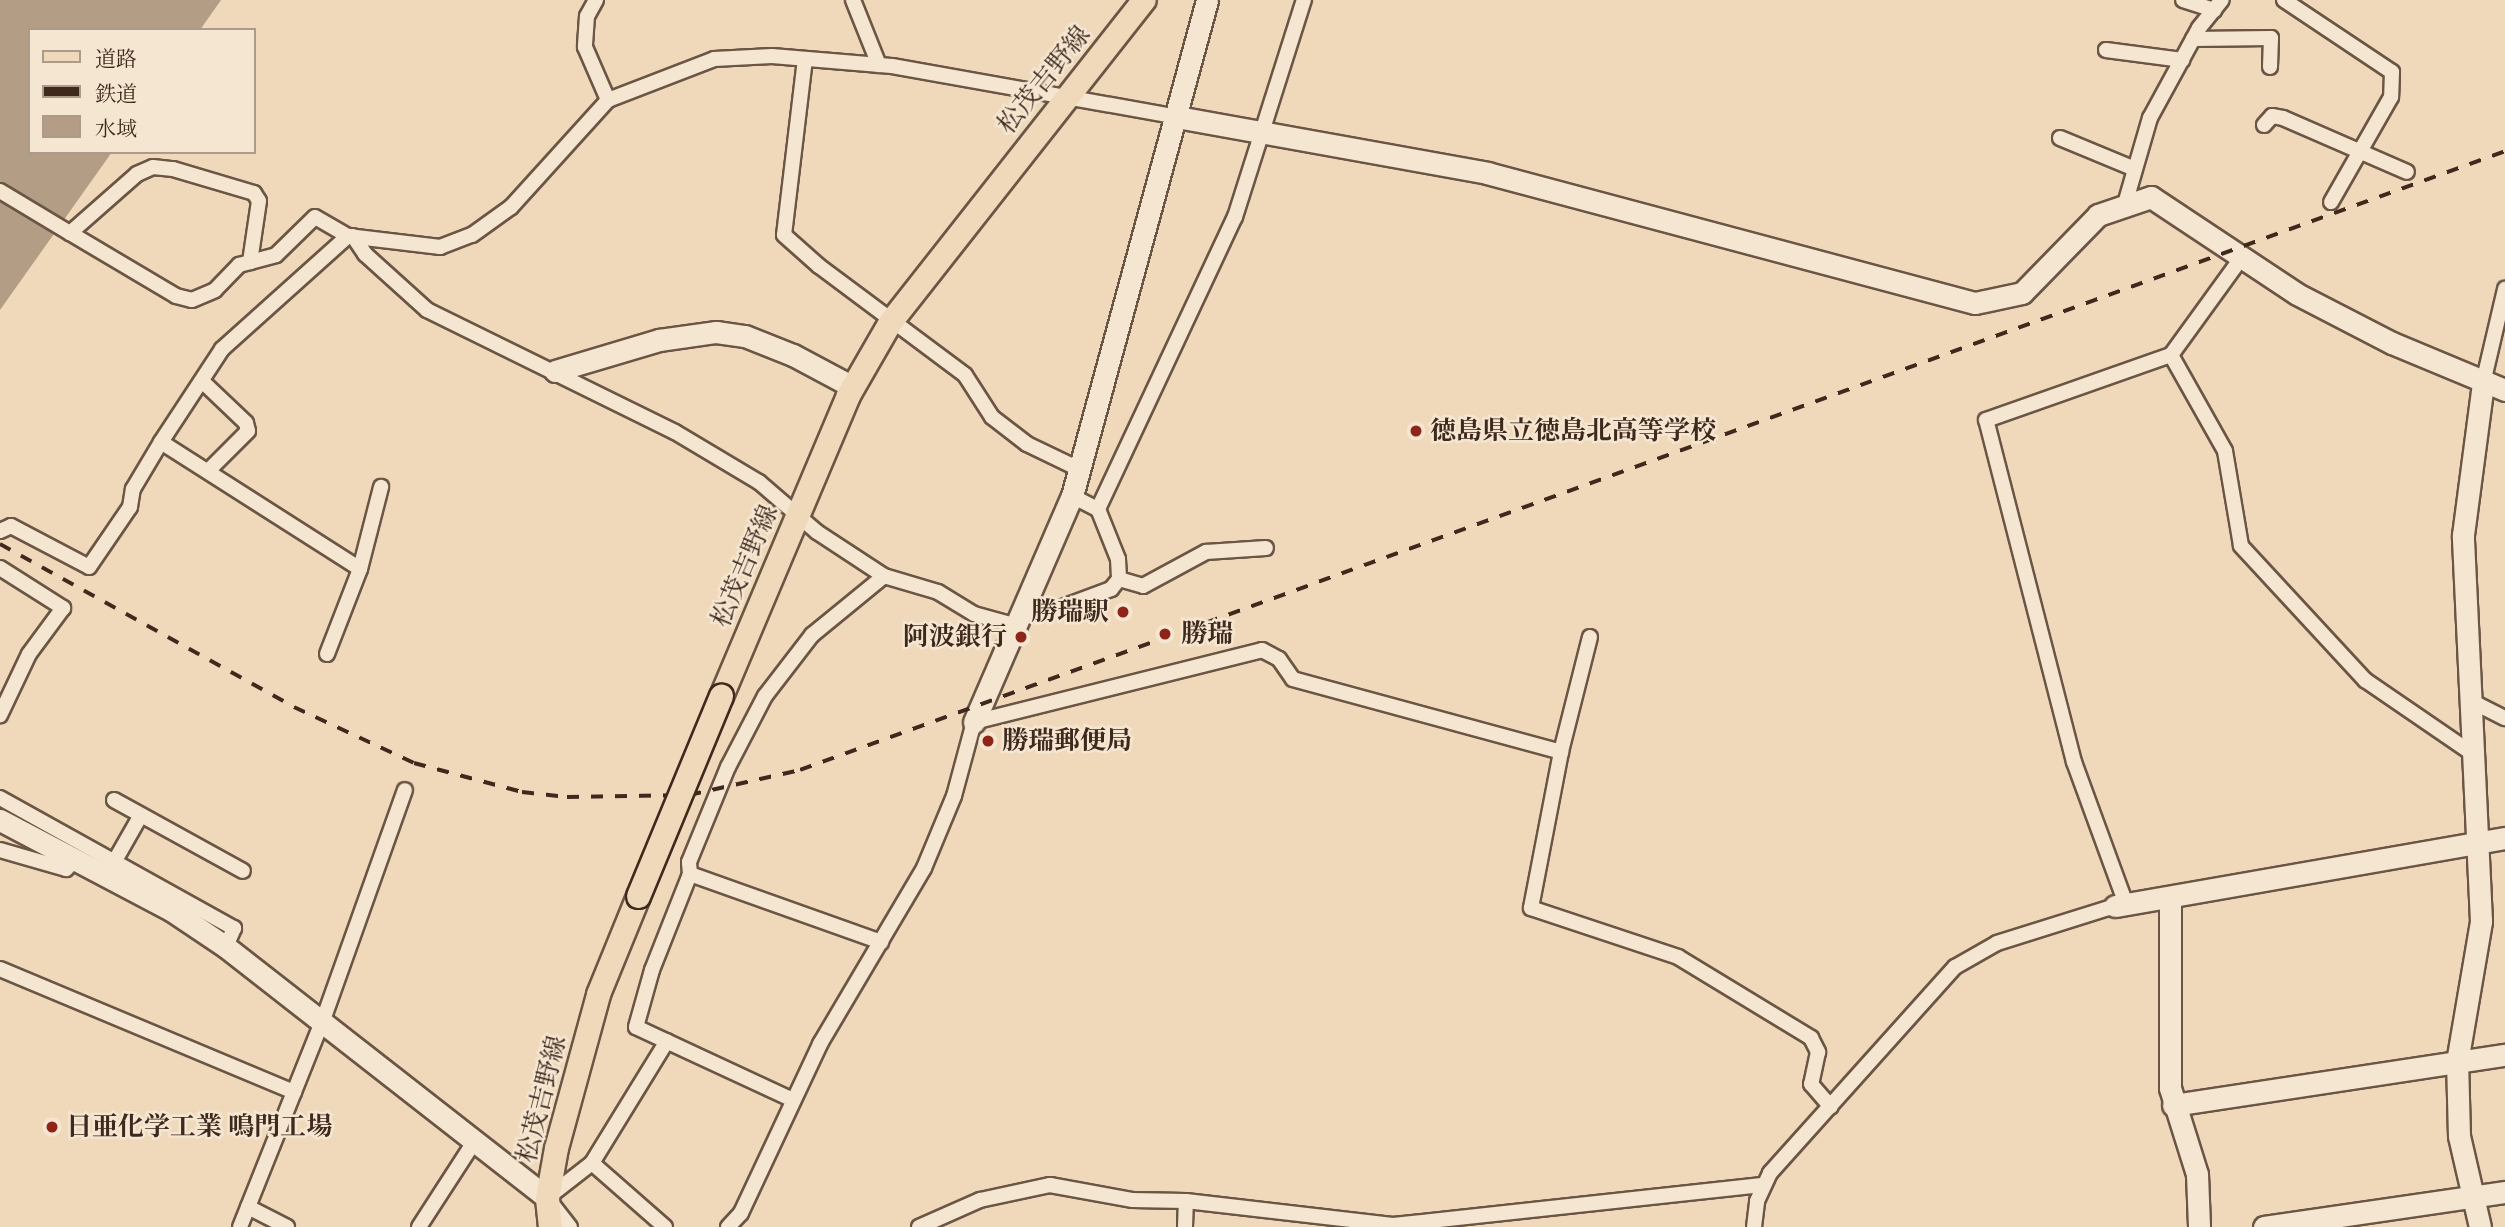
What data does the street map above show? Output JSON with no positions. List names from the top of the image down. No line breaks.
{"streets":{"main road":["松茂吉野線"]},"places":["徳島県立徳島北高等学校","勝瑞駅","勝瑞","阿波銀行","勝瑞郵便局","日亜化学工業 鳴門工場"],"legend":["道路","鉄道","水域"]}
